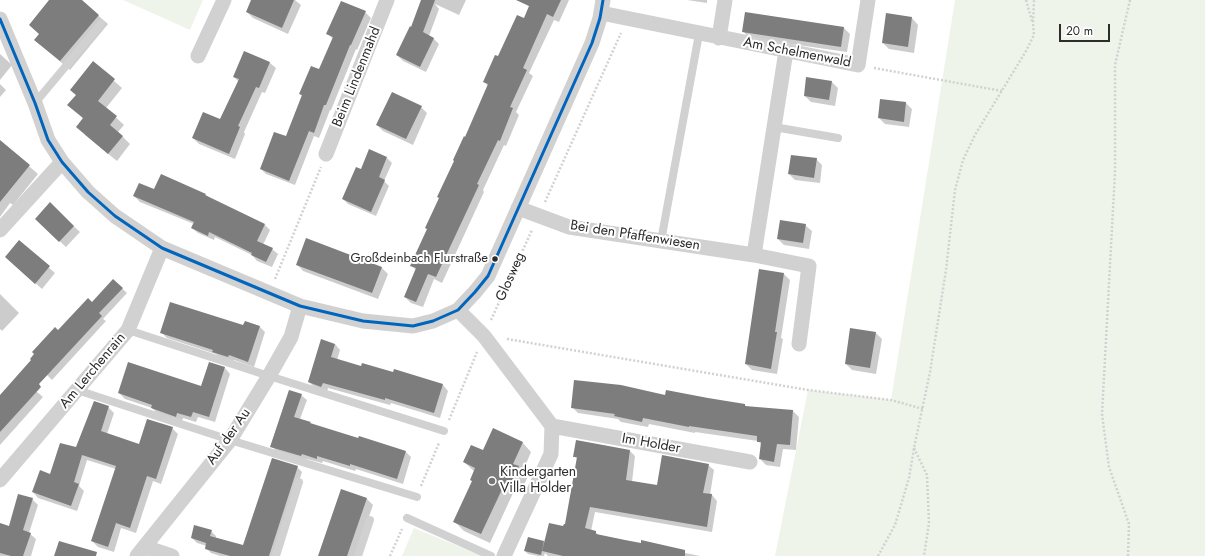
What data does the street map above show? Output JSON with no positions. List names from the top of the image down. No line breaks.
{"streets":{"street":["Am Schelmenwald","Beim Lindenmahd","Bei den Pfaffenwiesen","Am Lerchenrain","Auf der Au","Im Holder"],"path":["Glosweg"]},"crossings":[["Am Schelmenwald","Glosweg"],["Bei den Pfaffenwiesen","Glosweg"]],"places":["Großdeinbach Flurstraße","Kindergarten Villa Holder"],"scale_bar":"20 m"}
